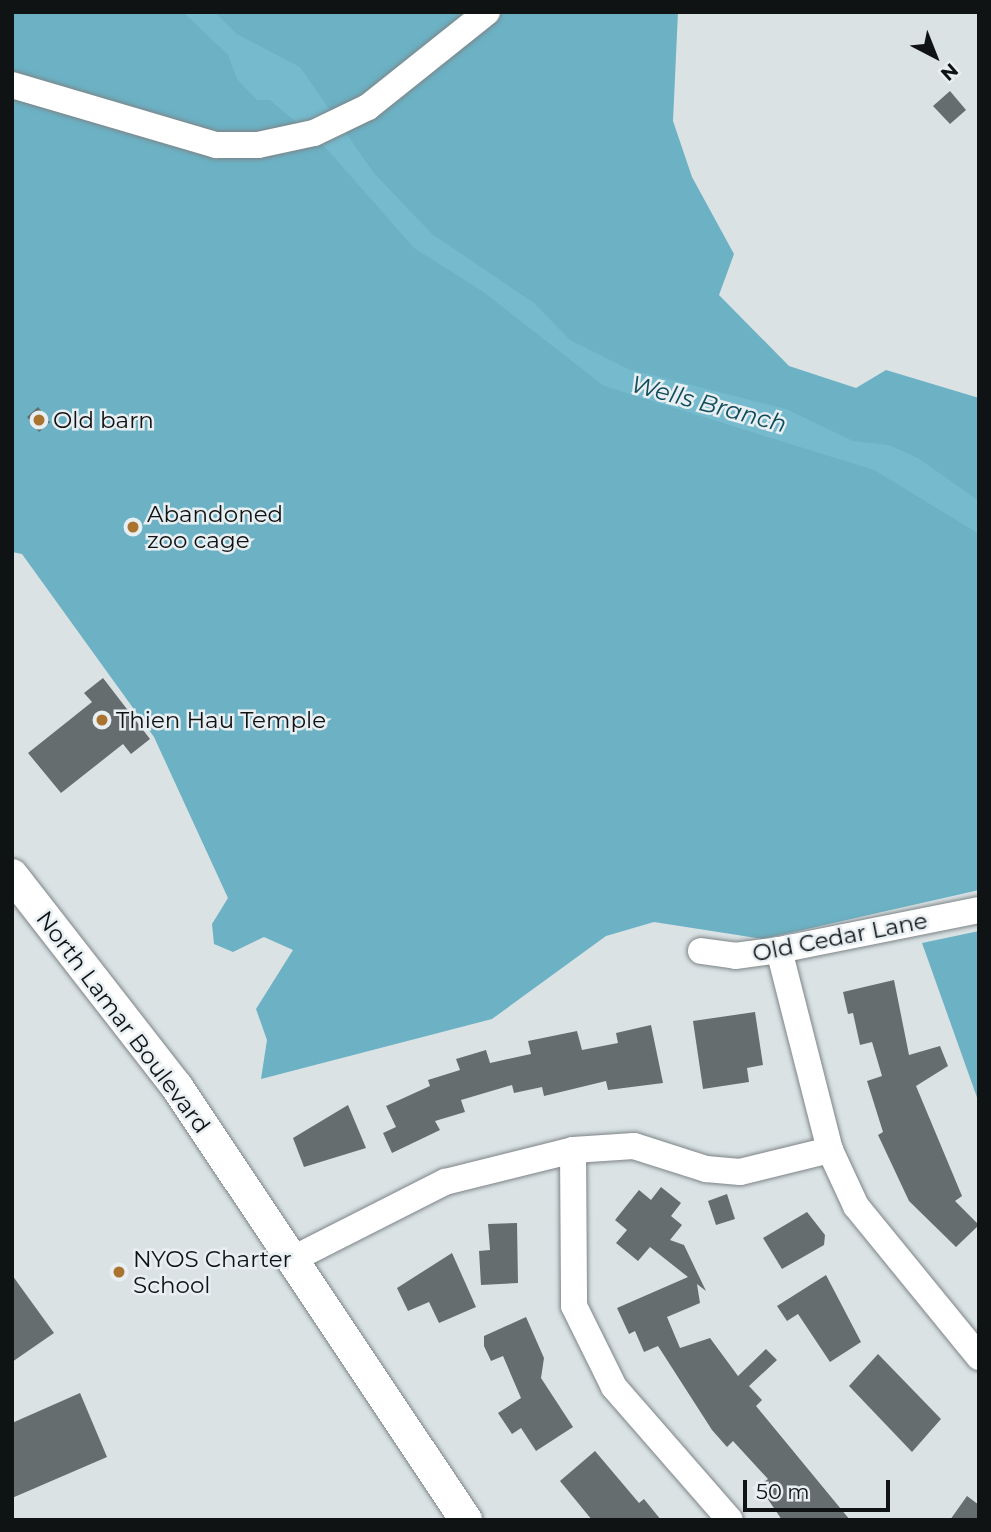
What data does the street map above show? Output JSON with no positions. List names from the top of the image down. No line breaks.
{"streets":{"main road":["North Lamar Boulevard"],"street":["Old Cedar Lane"]},"water":["Wells Branch"],"places":["Old barn","Abandoned zoo cage","Thien Hau Temple","NYOS Charter School"],"scale_bar":"50 m","north":"bottom right"}
